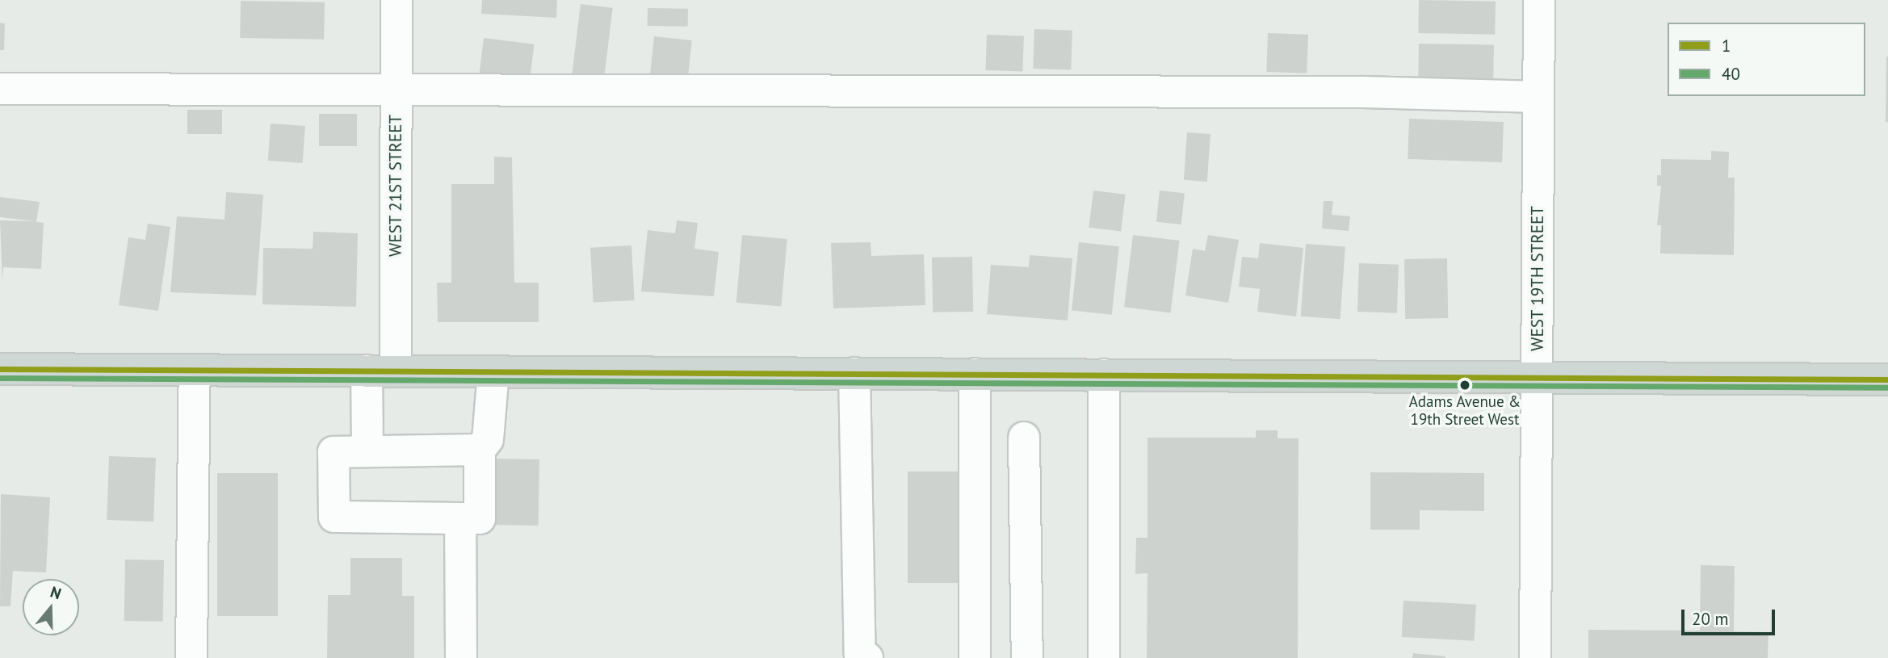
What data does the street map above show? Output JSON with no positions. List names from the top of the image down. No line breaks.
{"streets":{"street":["WEST 21ST STREET","WEST 19TH STREET"]},"places":["Adams Avenue & 19th Street West"],"lines":["transit line 1","transit line 40"],"legend":["1","40"],"scale_bar":"20 m","north":"top"}
